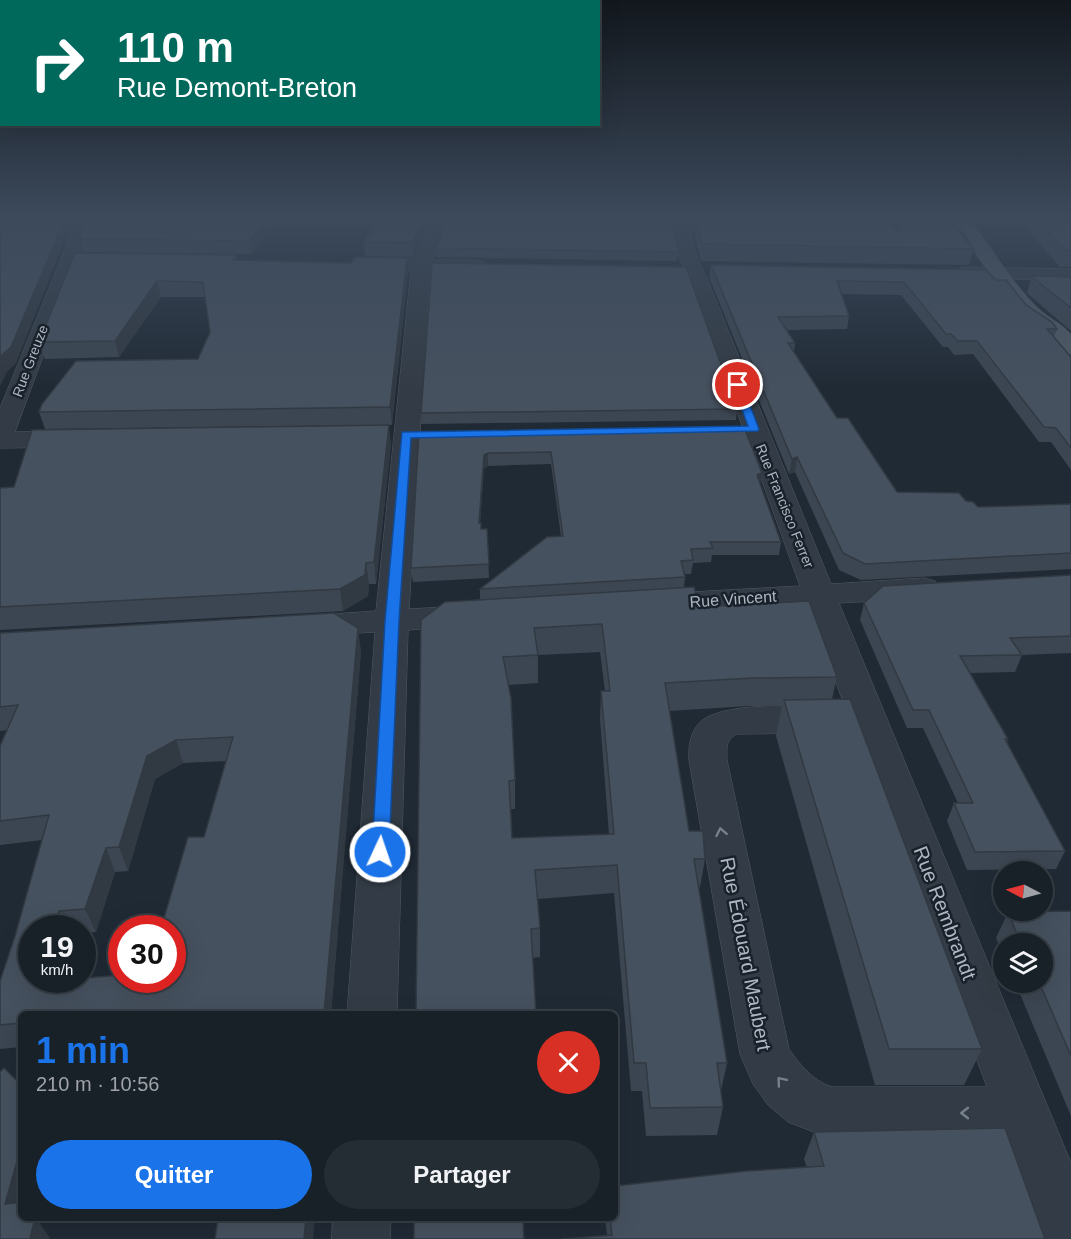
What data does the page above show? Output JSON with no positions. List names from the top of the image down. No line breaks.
{"streets":{"street":["Rue Greuze","Rue Francisco Ferrer","Rue Vincent","Rue Rembrandt","Rue Édouard Maubert"]},"crossings":[["Rue Francisco Ferrer","Rue Vincent"],["Rue Francisco Ferrer","Rue Rembrandt"],["Rue Vincent","Rue Rembrandt"],["Rue Rembrandt","Rue Édouard Maubert"]],"north":"left","page":{"turn":["110 m","Rue Demont-Breton"],"speed":"19 km/h","limit":"30","heading":["1 min","210 m · 10:56"],"buttons":["Quitter","Partager"]}}
